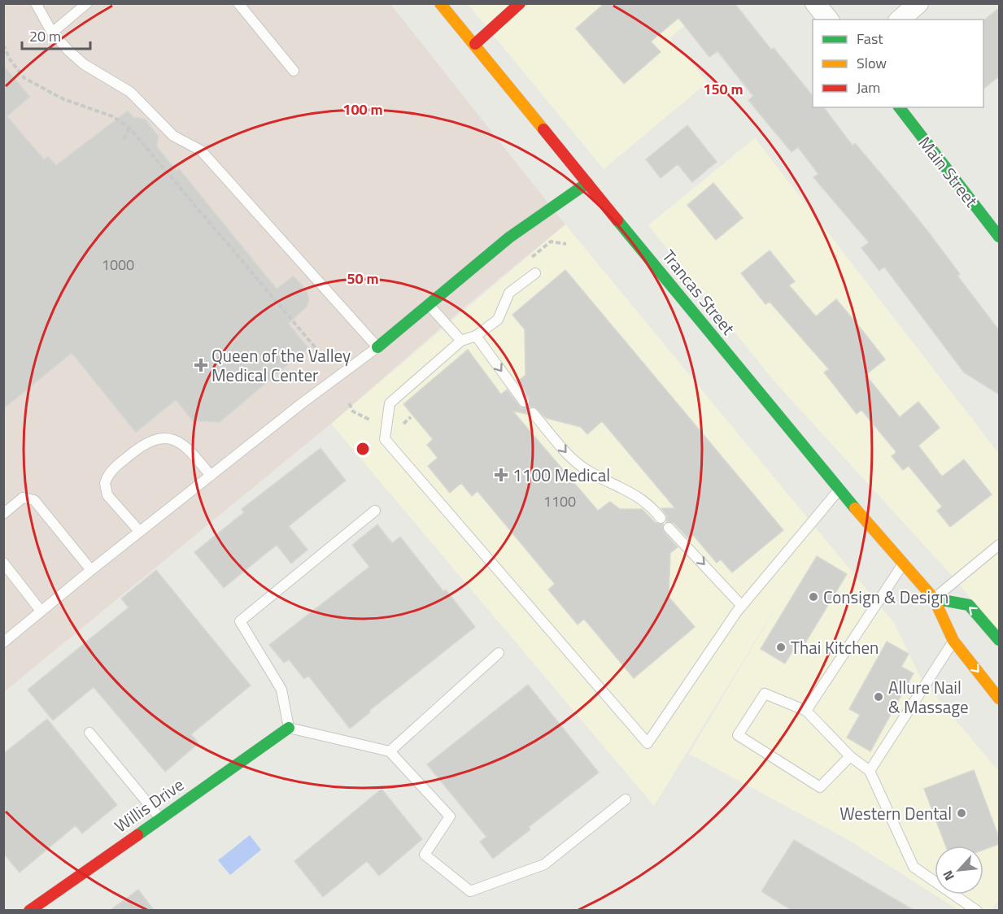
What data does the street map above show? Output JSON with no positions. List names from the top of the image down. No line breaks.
{"streets":{"main road":["Main Street","Trancas Street","Willis Drive"]},"places":{"health":["Queen of the Valley Medical Center","1100 Medical"],"other":["Consign & Design","Thai Kitchen","Allure Nail & Massage","Western Dental"]},"house_numbers":["1000","1100"],"legend":["Fast","Slow","Jam"],"scale_bar":"20 m","north":"bottom left","rings":["150 m","100 m","50 m"]}
